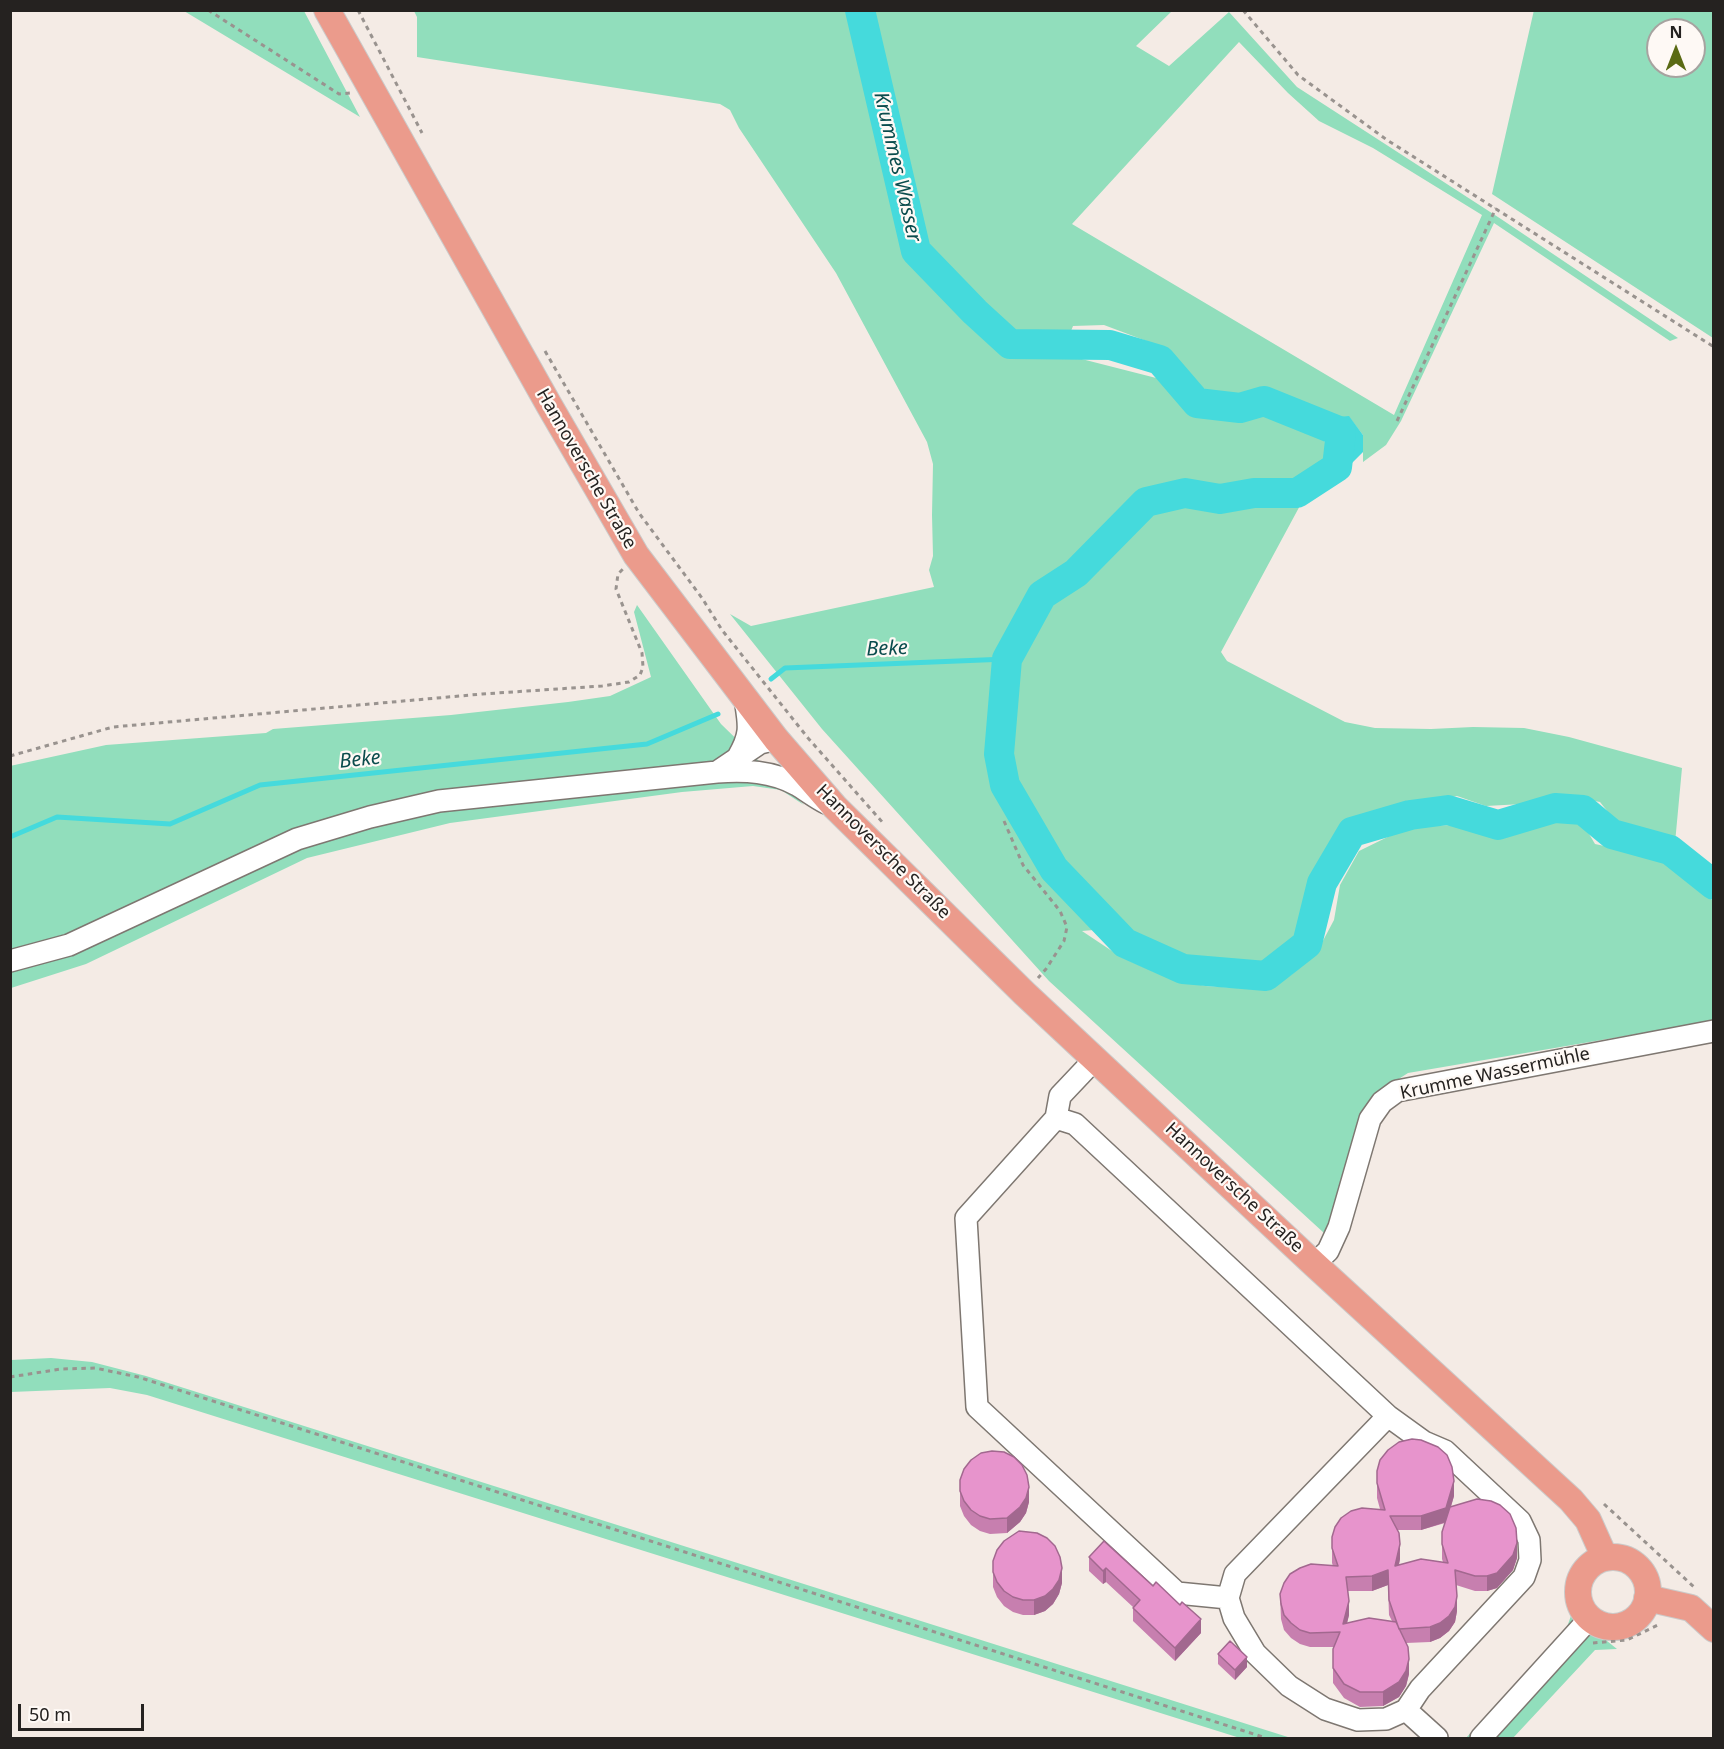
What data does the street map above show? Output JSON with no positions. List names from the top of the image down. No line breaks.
{"streets":{"main road":["Hannoversche Straße"],"street":["Krumme Wassermühle"]},"crossings":[["Hannoversche Straße","Krumme Wassermühle"]],"water":["Krummes Wasser","Beke"],"scale_bar":"50 m","north":"top"}
